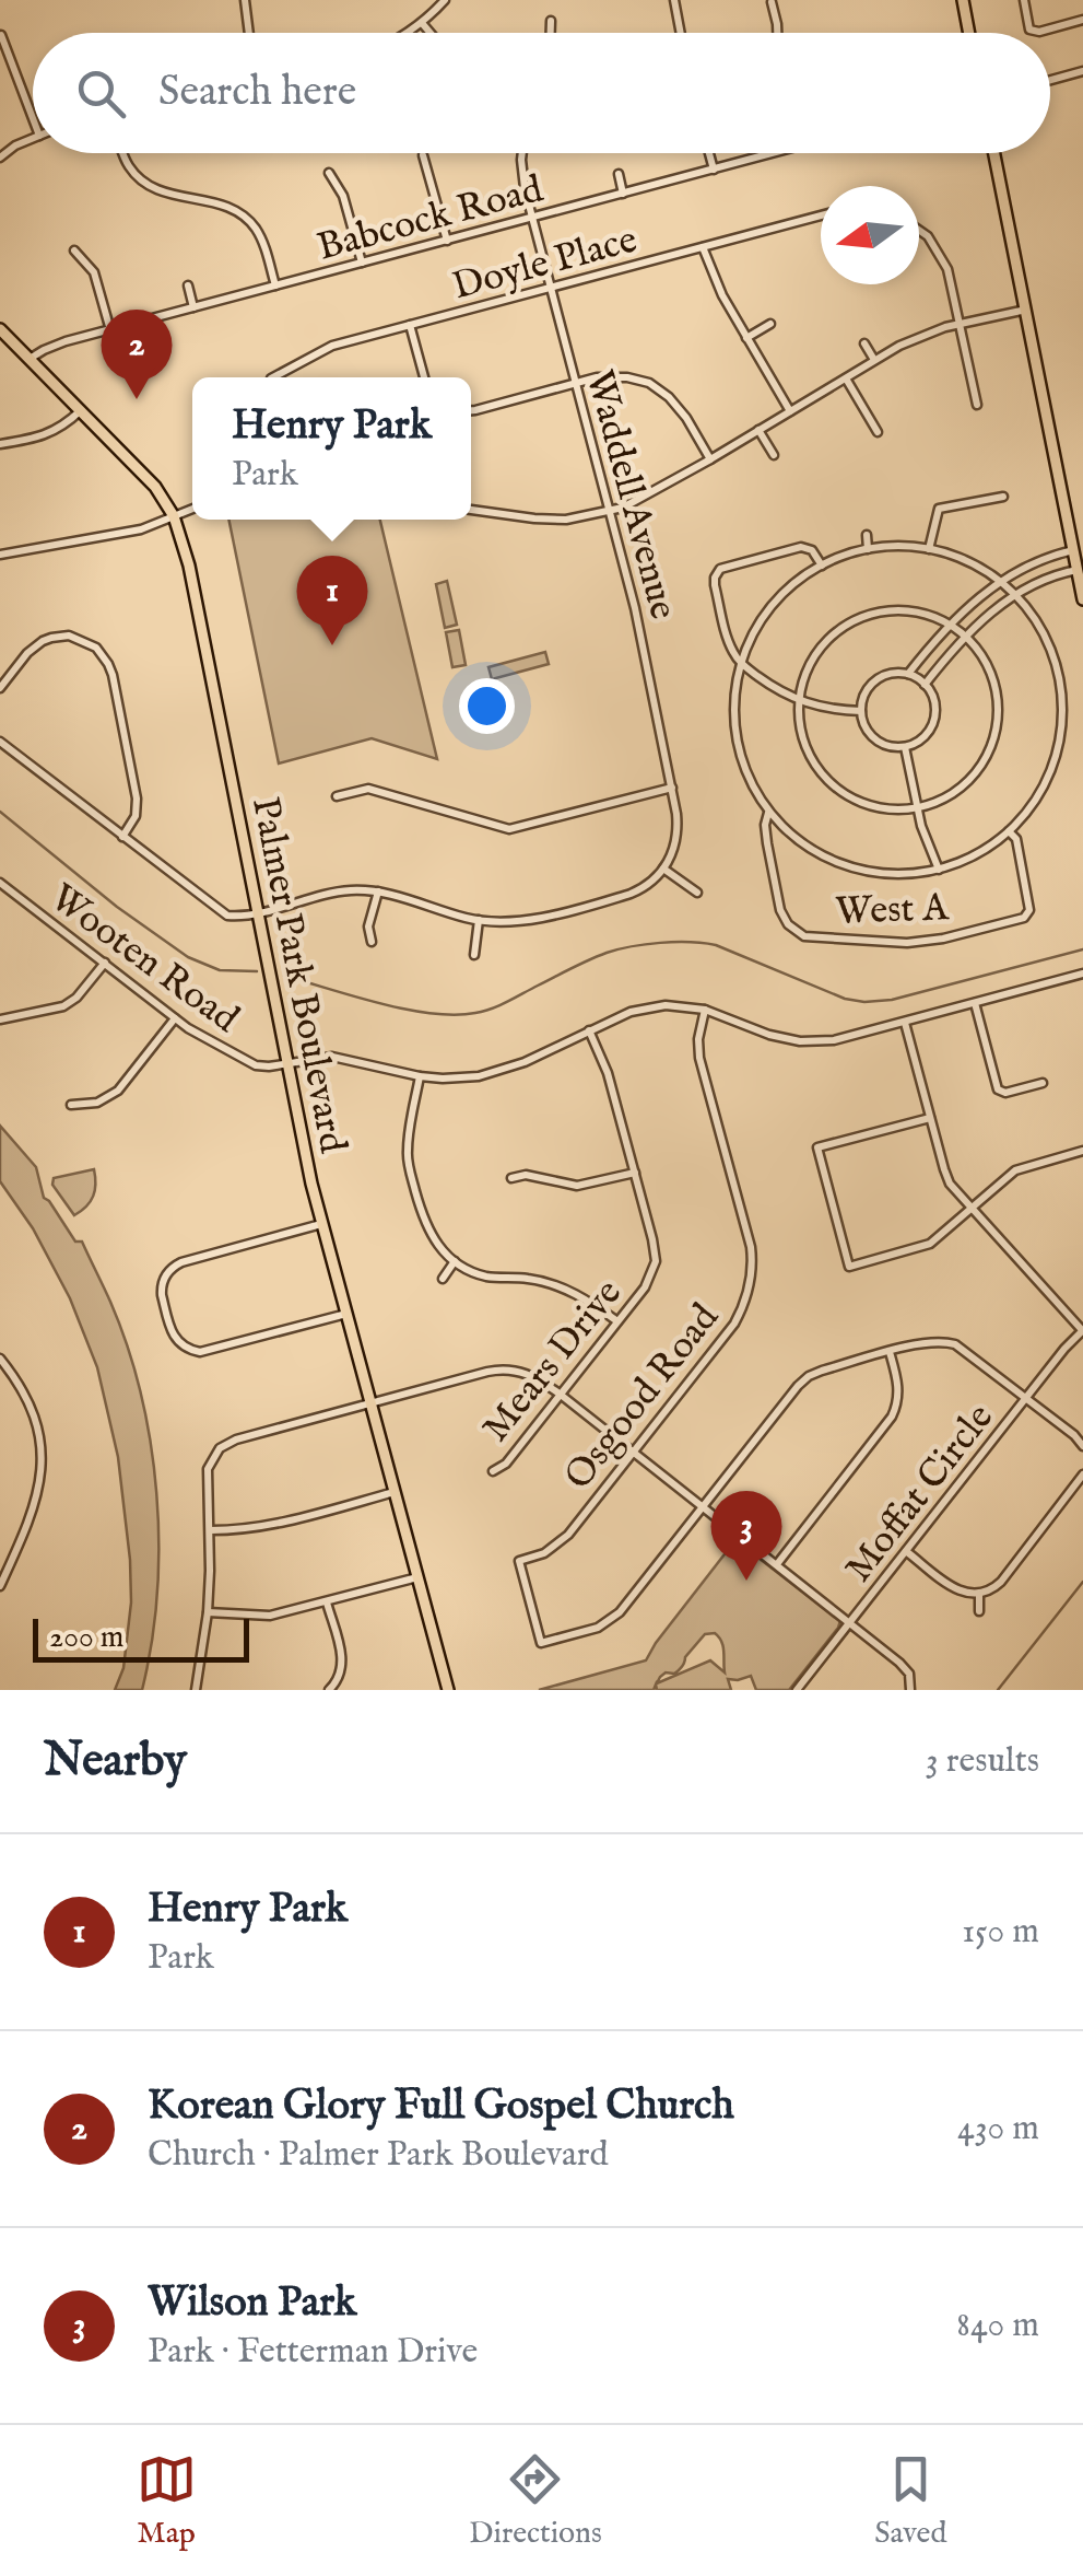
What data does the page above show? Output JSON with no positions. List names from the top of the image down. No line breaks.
{"streets":{"main road":["Palmer Park Boulevard"],"street":["Babcock Road","Doyle Place","Waddell Avenue","West A","Wooten Road","Mears Drive","Osgood Road","Moffat Circle"]},"crossings":[["Babcock Road","Waddell Avenue"],["Babcock Road","Palmer Park Boulevard"],["Doyle Place","Waddell Avenue"],["Wooten Road","Palmer Park Boulevard"],["Wooten Road","Mears Drive"],["Wooten Road","Osgood Road"]],"scale_bar":"200 m","north":"left","page":{"search":"Search here","pins":["2","1","3"],"popup":["Henry Park","Park"],"scale":"200 m","heading":["Nearby","3 results"],"list":[{"mark":"1","name":"Henry Park","note":"Park","value":"150 m"},{"mark":"2","name":"Korean Glory Full Gospel Church","note":"Church · Palmer Park Boulevard","value":"430 m"},{"mark":"3","name":"Wilson Park","note":"Park · Fetterman Drive","value":"840 m"}],"nav":["Map","Directions","Saved"]}}
